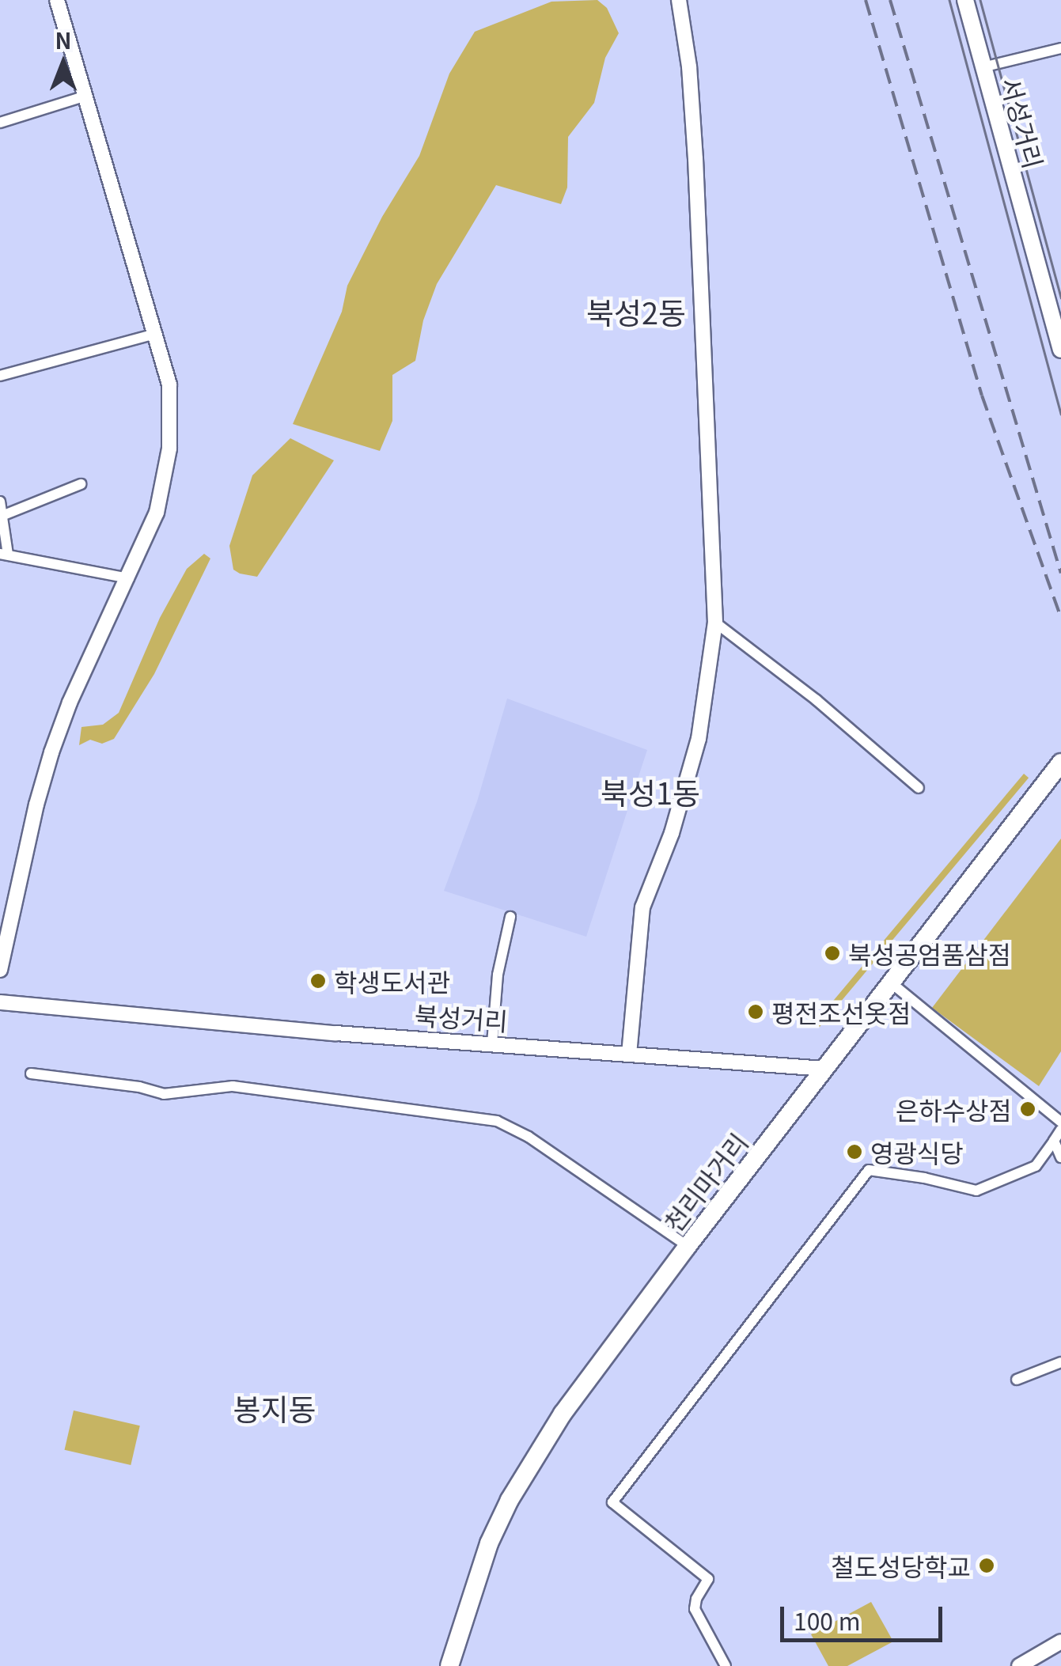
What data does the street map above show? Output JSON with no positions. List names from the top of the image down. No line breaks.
{"streets":{"highway":["천리마거리"],"main road":["서성거리"],"street":["북성거리"]},"crossings":[["북성거리","천리마거리"]],"districts":["북성2동","북성1동","봉지동"],"places":["북성공엄품삼점","학생도서관","평전조선옷점","은하수상점","영광식당","철도성당학교"],"scale_bar":"100 m","north":"top"}
